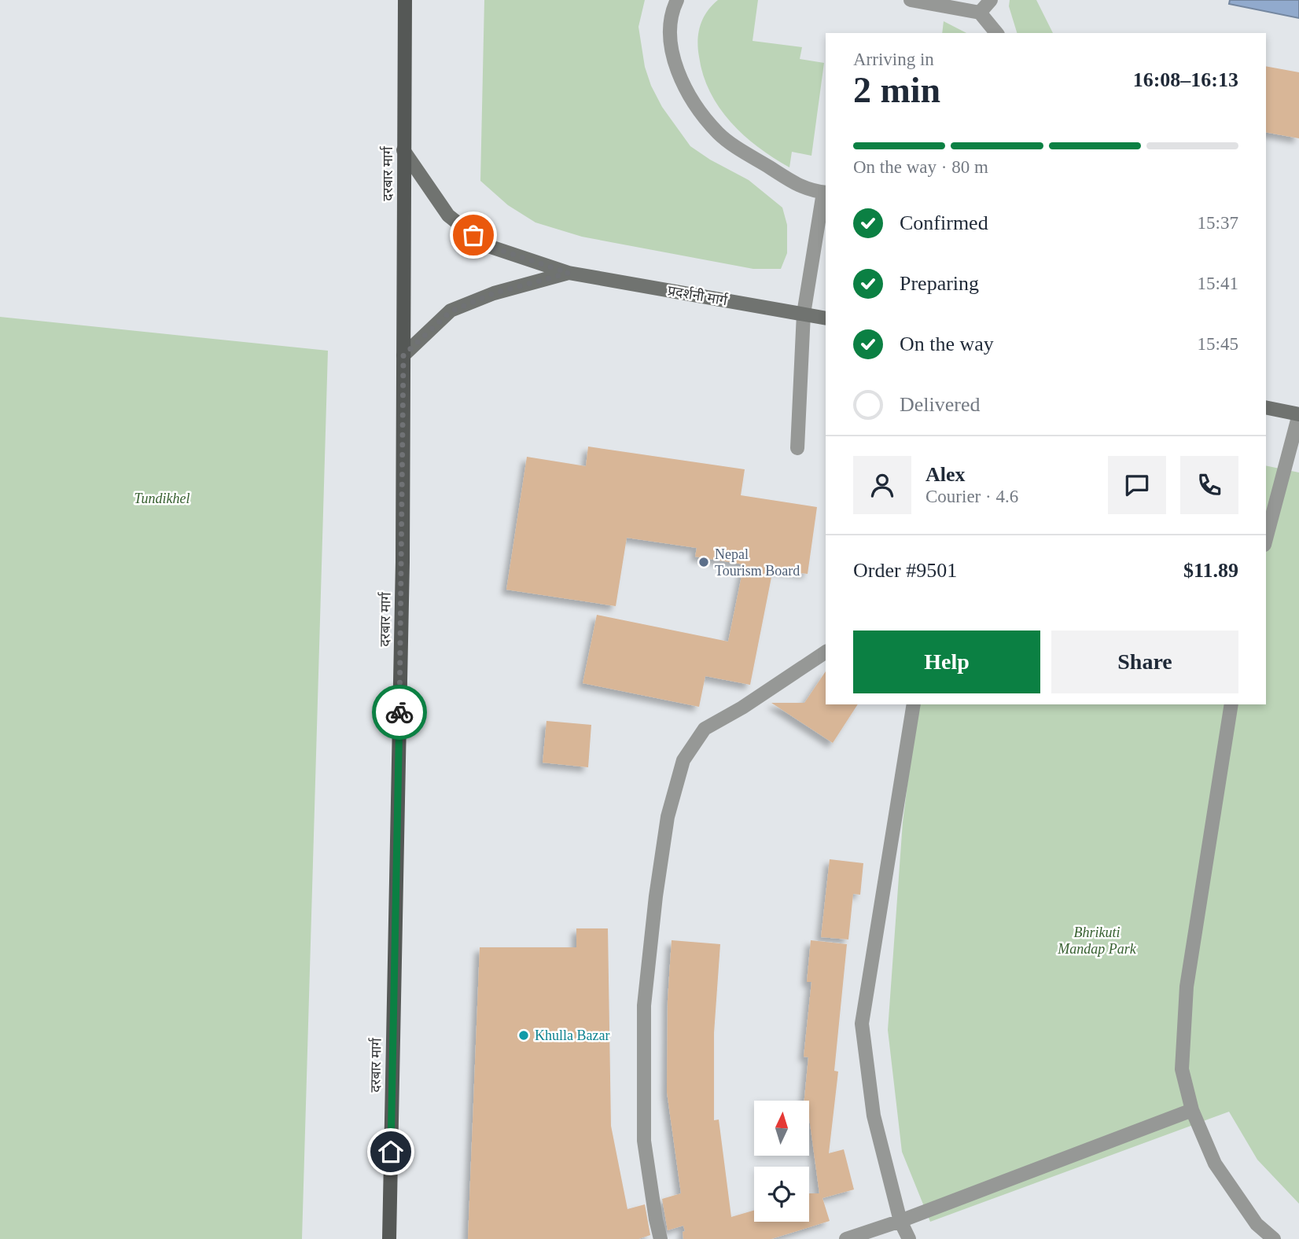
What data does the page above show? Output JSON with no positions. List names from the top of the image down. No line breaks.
{"streets":{"main road":["दरबार मार्ग","प्रदर्शनी मार्ग"]},"crossings":[["दरबार मार्ग","प्रदर्शनी मार्ग"]],"parks":["Tundikhel","Bhrikuti Mandap Park"],"places":["Nepal Tourism Board","Khulla Bazar"],"north":"top","page":{"heading":["2 min","Arriving in","16:08–16:13"],"panel":["Alex","Courier · 4.6","Order #9501","$11.89"],"bar":"On the way · 80 m","list":[["Confirmed","15:37"],["Preparing","15:41"],["On the way","15:45"],"Delivered"],"buttons":["Help","Share"]}}
